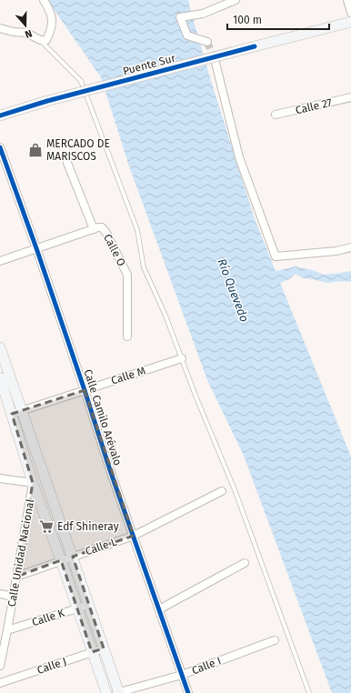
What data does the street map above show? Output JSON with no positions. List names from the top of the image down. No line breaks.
{"streets":{"main road":["Puente Sur"],"street":["Calle 27","Calle O","Calle M","Calle Camilo Arévalo","Calle L","Calle Unidad Nacional","Calle K","Calle J","Calle I"]},"crossings":[["Calle O","Calle Camilo Arévalo"],["Calle M","Calle Camilo Arévalo"],["Calle Camilo Arévalo","Calle L"],["Calle Camilo Arévalo","Calle I"],["Calle L","Calle Unidad Nacional"],["Calle Unidad Nacional","Calle K"]],"water":["Río Quevedo"],"places":{"shop":["MERCADO DE MARISCOS"],"supermarket":["Edf Shineray"]},"scale_bar":"100 m","north":"bottom"}
